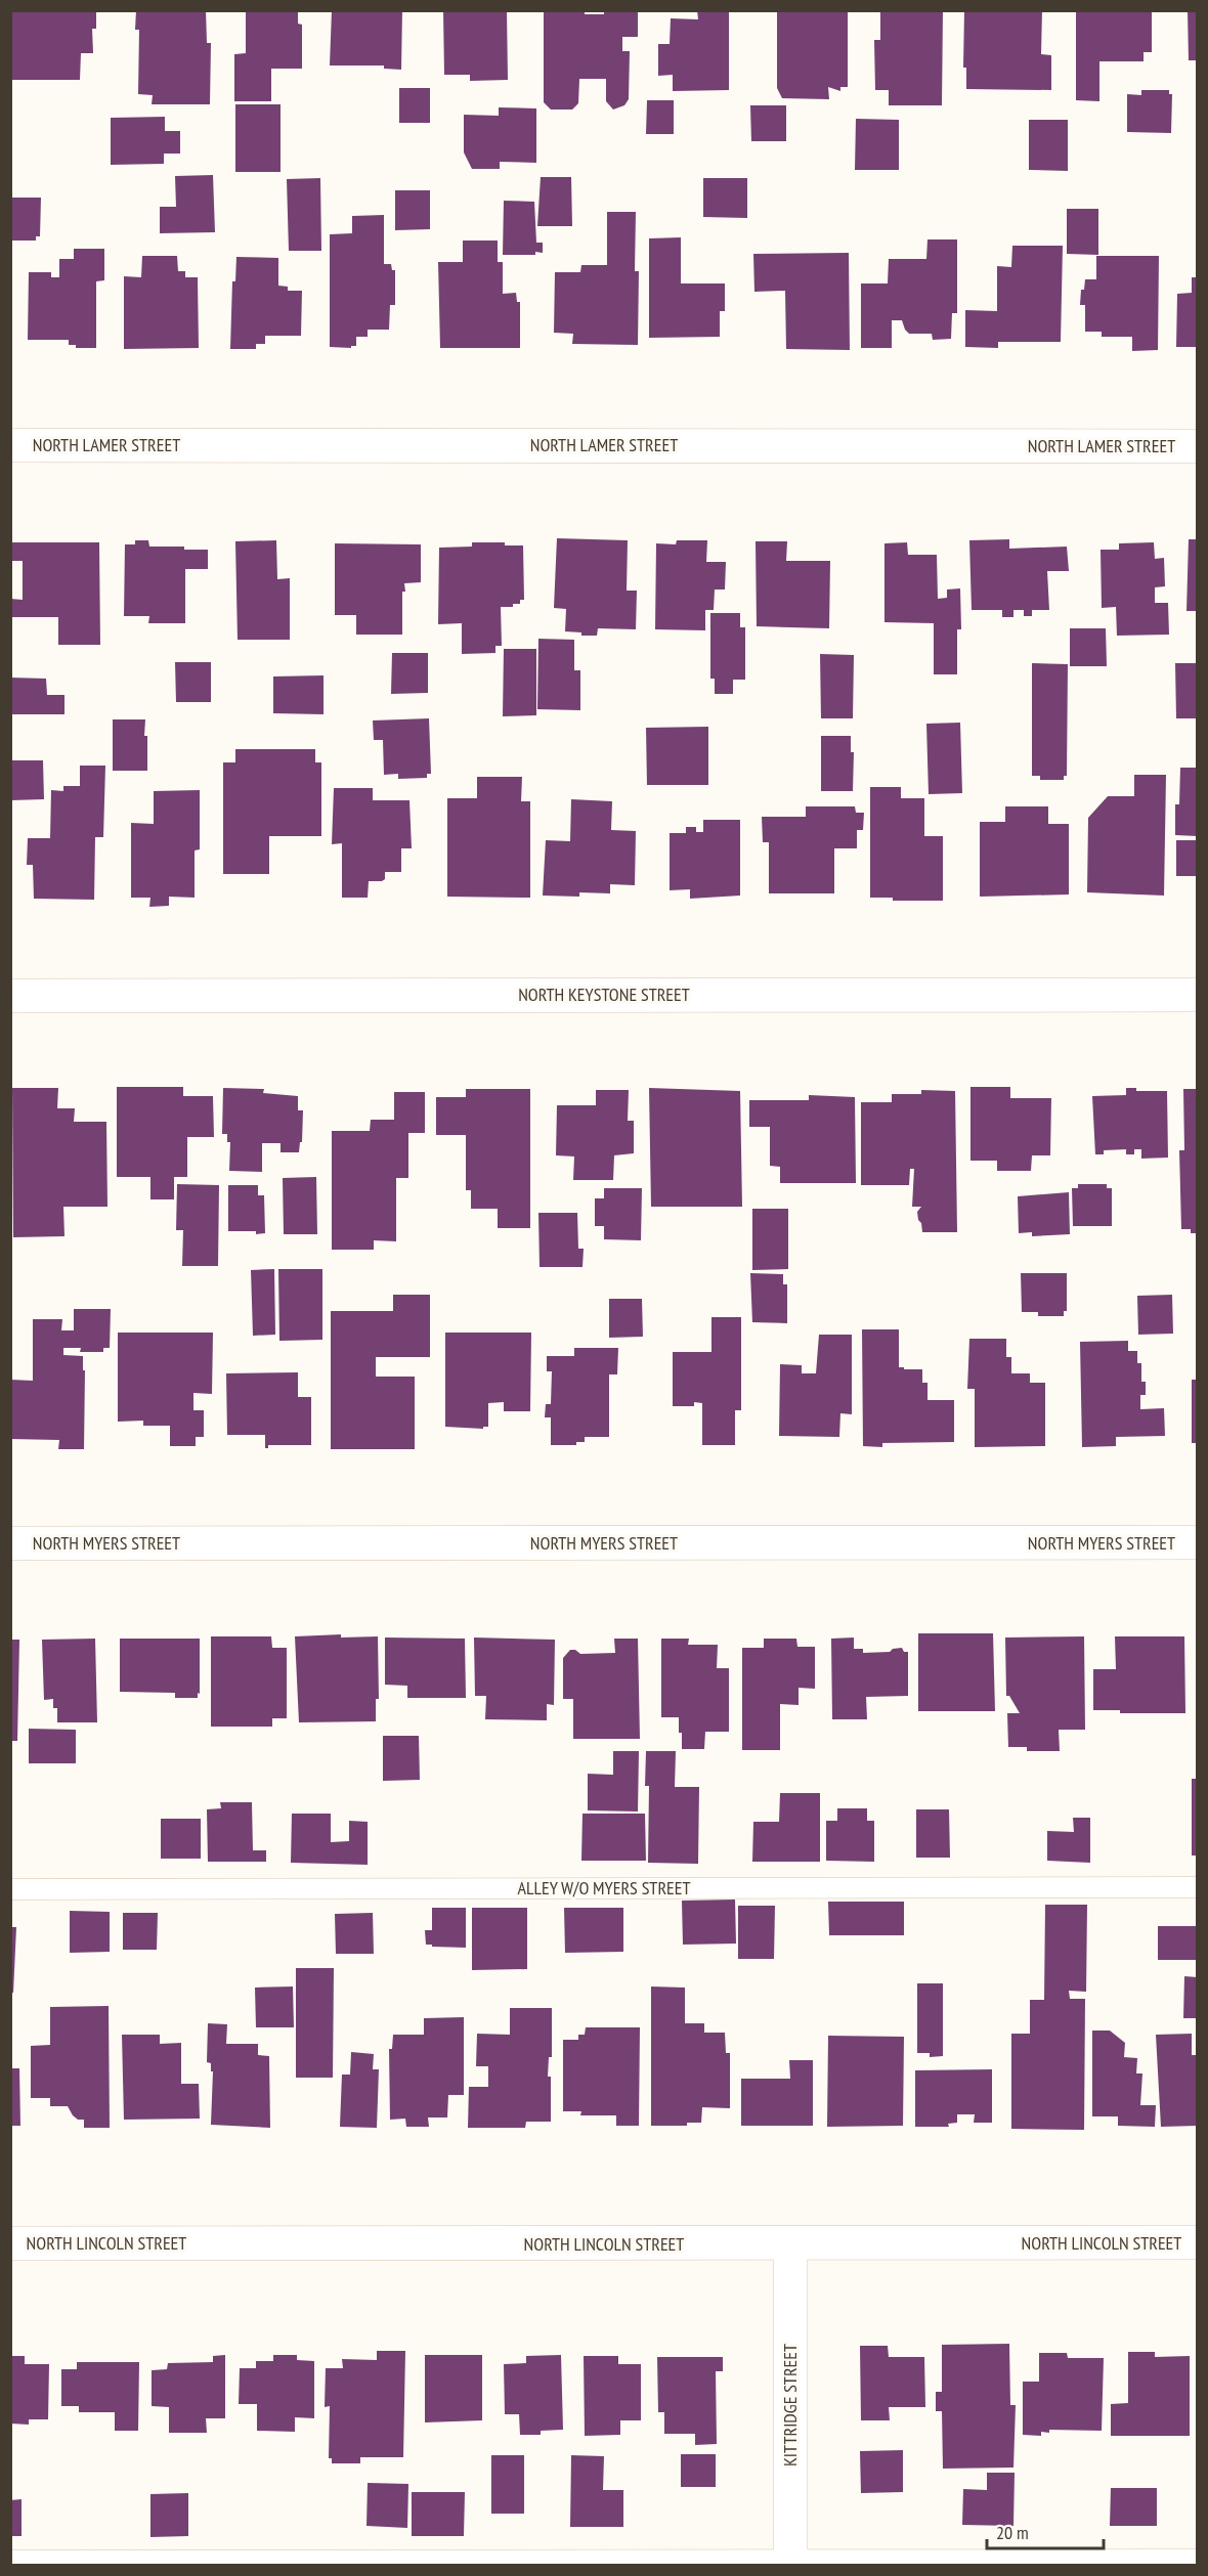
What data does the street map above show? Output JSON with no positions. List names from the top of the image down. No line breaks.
{"streets":{"street":["NORTH LAMER STREET","NORTH KEYSTONE STREET","NORTH MYERS STREET","NORTH LINCOLN STREET","KITTRIDGE STREET"],"lane":["ALLEY W/O MYERS STREET"]},"crossings":[["NORTH LINCOLN STREET","KITTRIDGE STREET"]],"scale_bar":"20 m"}
